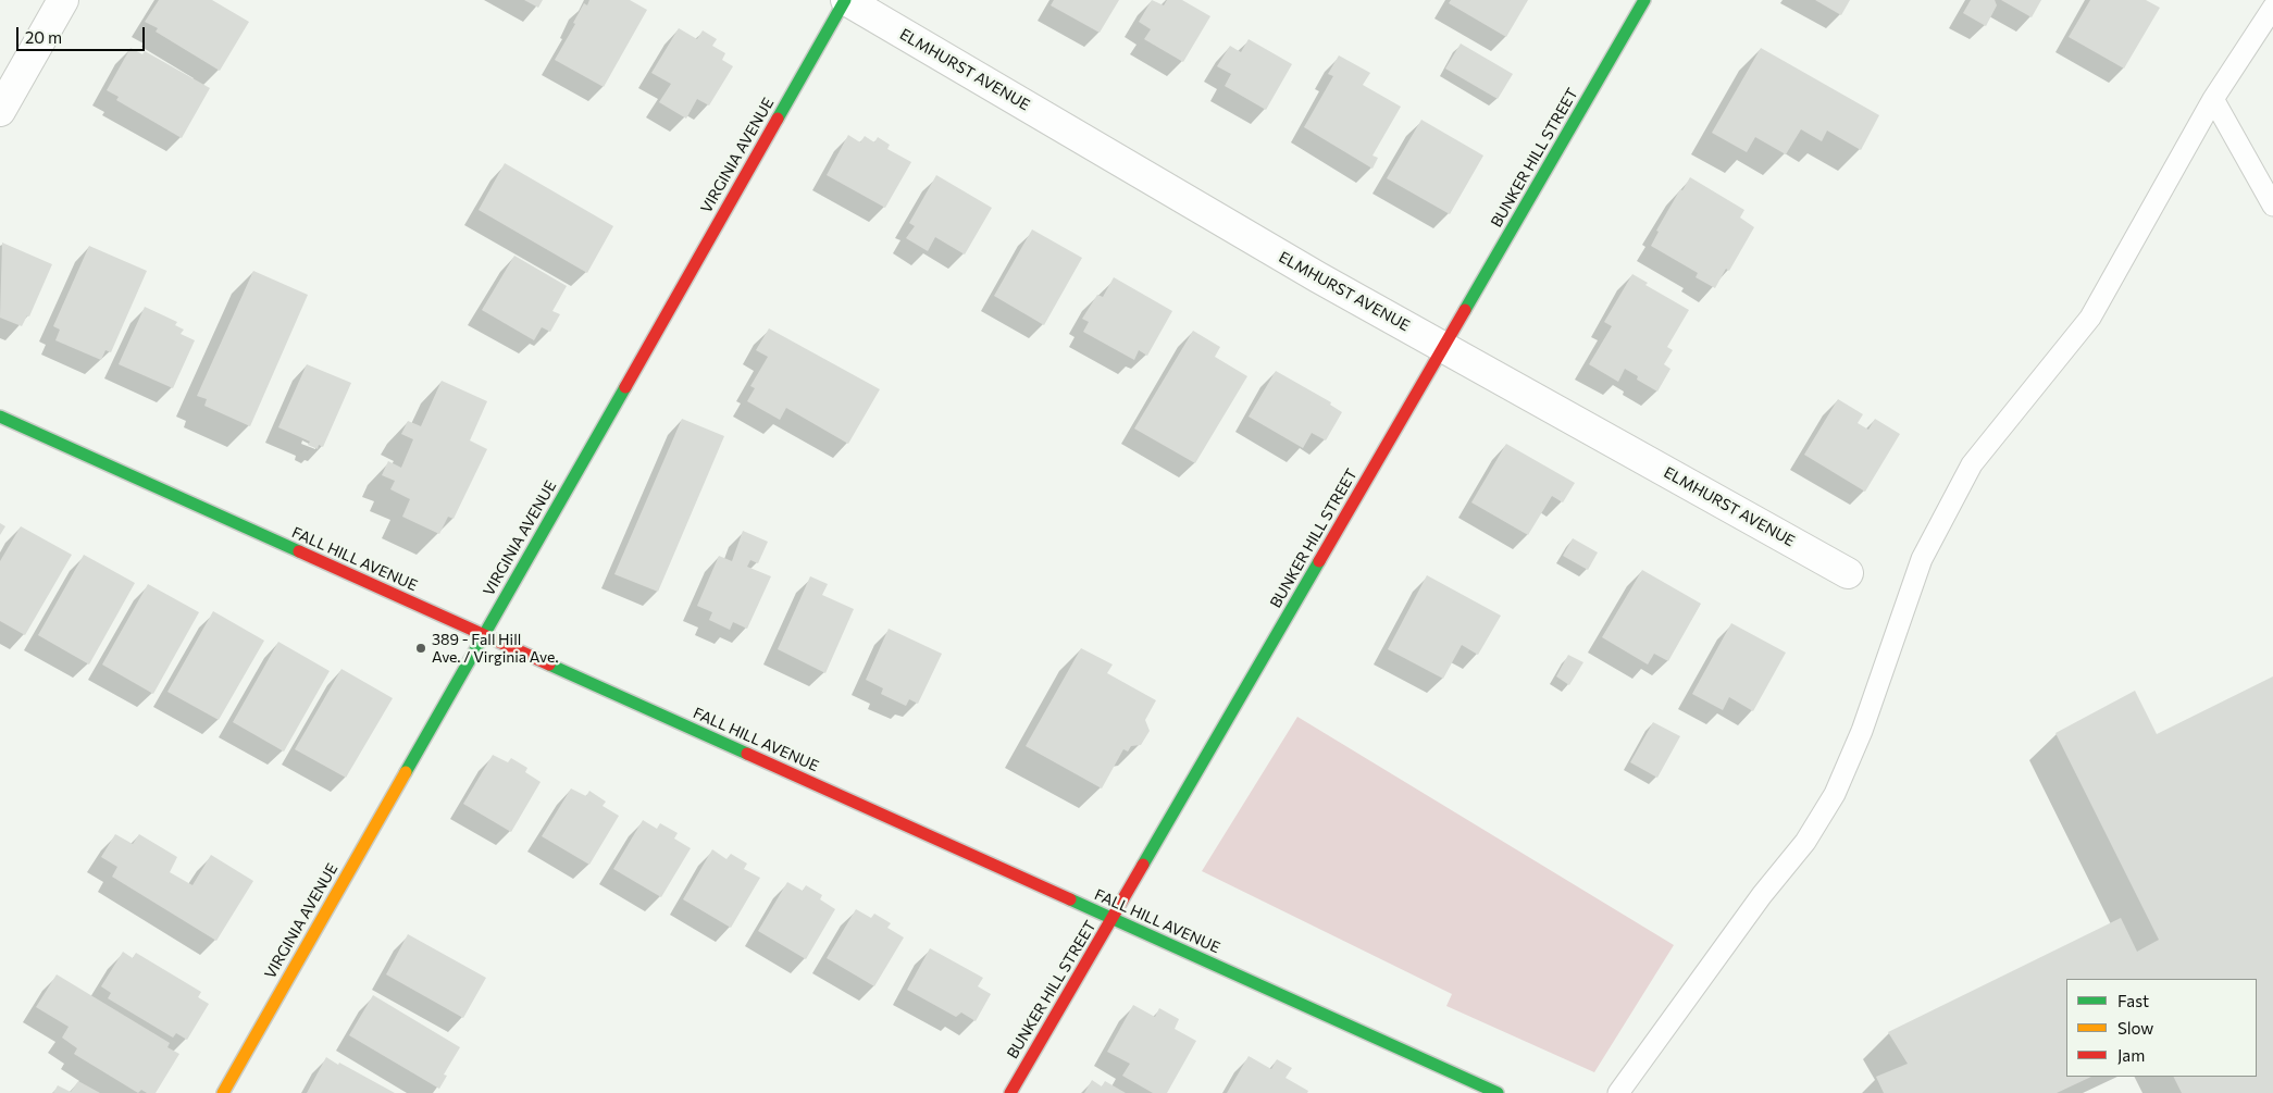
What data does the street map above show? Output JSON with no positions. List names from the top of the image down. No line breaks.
{"streets":{"street":["ELMHURST AVENUE","VIRGINIA AVENUE","BUNKER HILL STREET","FALL HILL AVENUE"]},"crossings":[["ELMHURST AVENUE","VIRGINIA AVENUE"],["ELMHURST AVENUE","BUNKER HILL STREET"],["VIRGINIA AVENUE","FALL HILL AVENUE"],["BUNKER HILL STREET","FALL HILL AVENUE"]],"places":["389 - Fall Hill Ave. / Virginia Ave."],"legend":["Fast","Slow","Jam"],"scale_bar":"20 m"}
